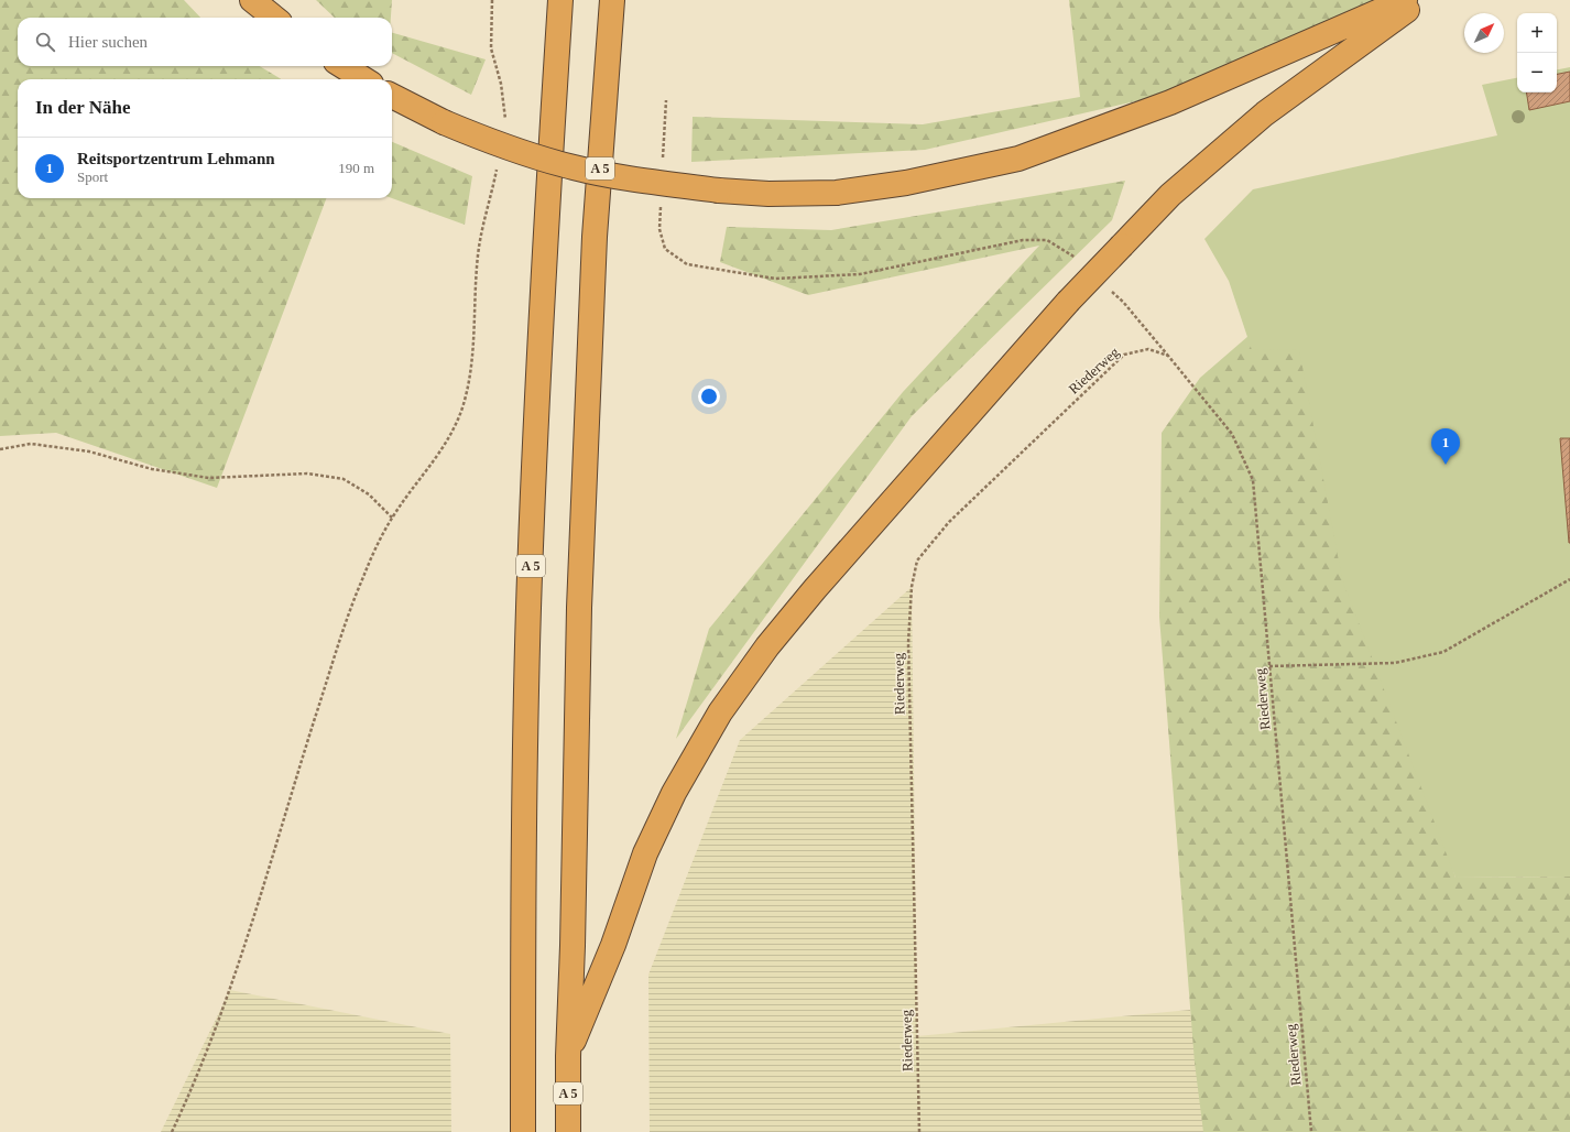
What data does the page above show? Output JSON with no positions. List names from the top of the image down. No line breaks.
{"streets":{"highway":["A 5"],"path":["Riederweg"]},"north":"top right","page":{"map_buttons":["+","−"],"search":"Hier suchen","heading":"In der Nähe","list":[{"mark":"1","name":"Reitsportzentrum Lehmann","note":"Sport","value":"190 m"}],"pins":"1"}}
